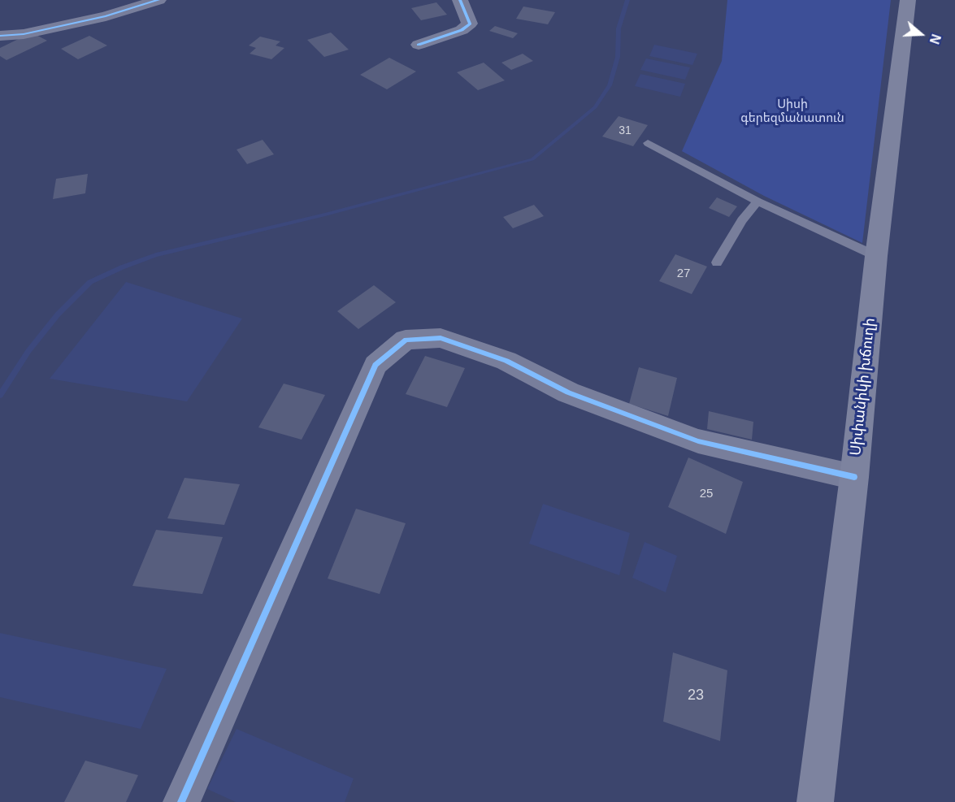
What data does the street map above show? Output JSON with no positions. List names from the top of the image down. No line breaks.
{"streets":{"main road":["Սիփանիկի խճուղի"]},"parks":["Սիսի գերեզմանատուն"],"house_numbers":["31","27","25","23"],"north":"right"}
